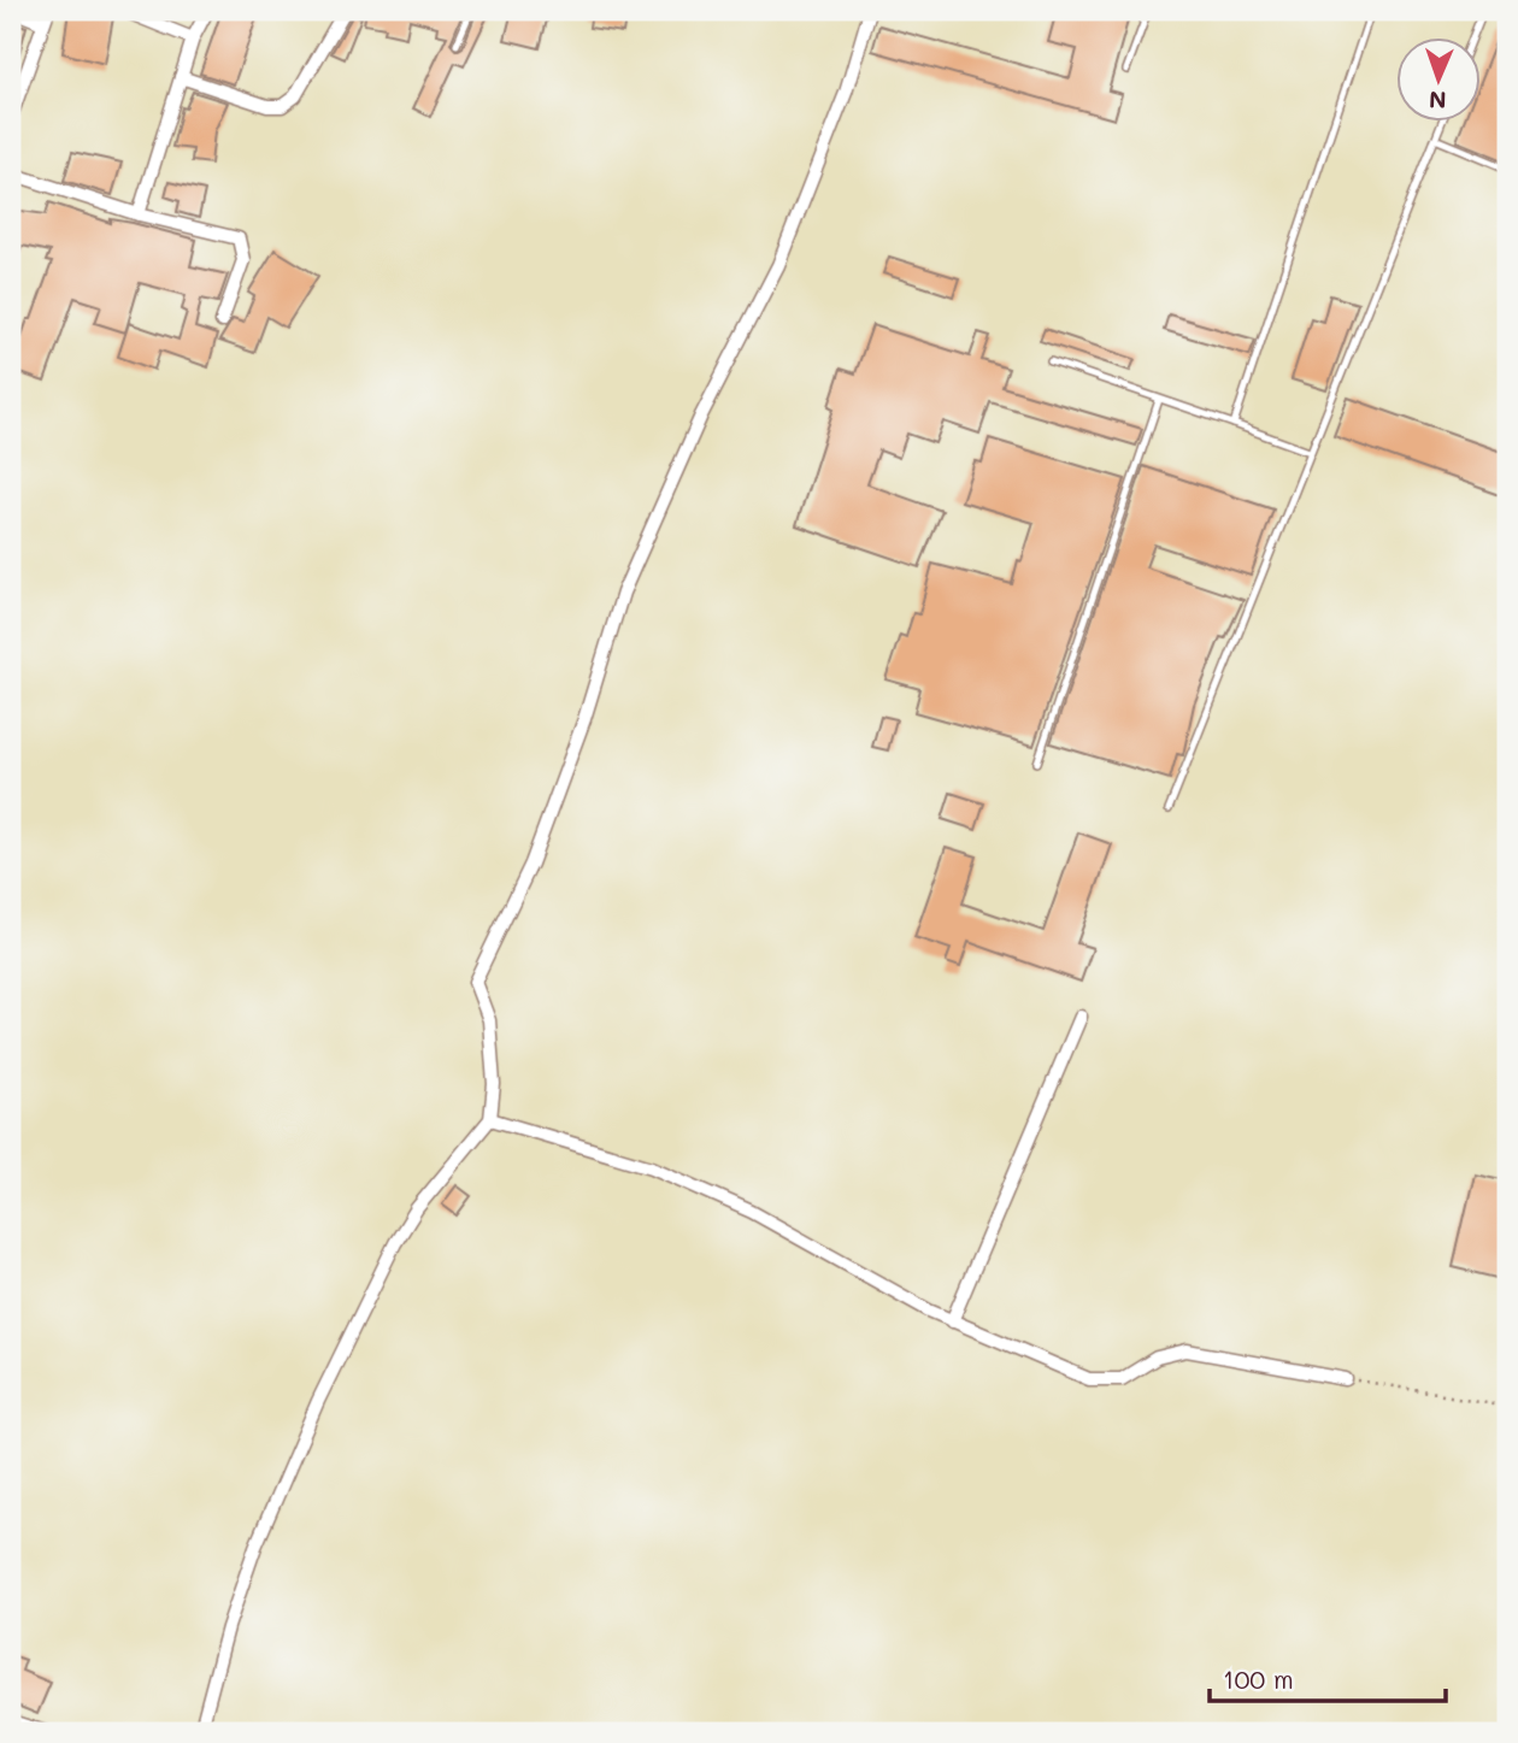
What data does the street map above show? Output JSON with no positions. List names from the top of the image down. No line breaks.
{"scale_bar":"100 m","north":"bottom"}
